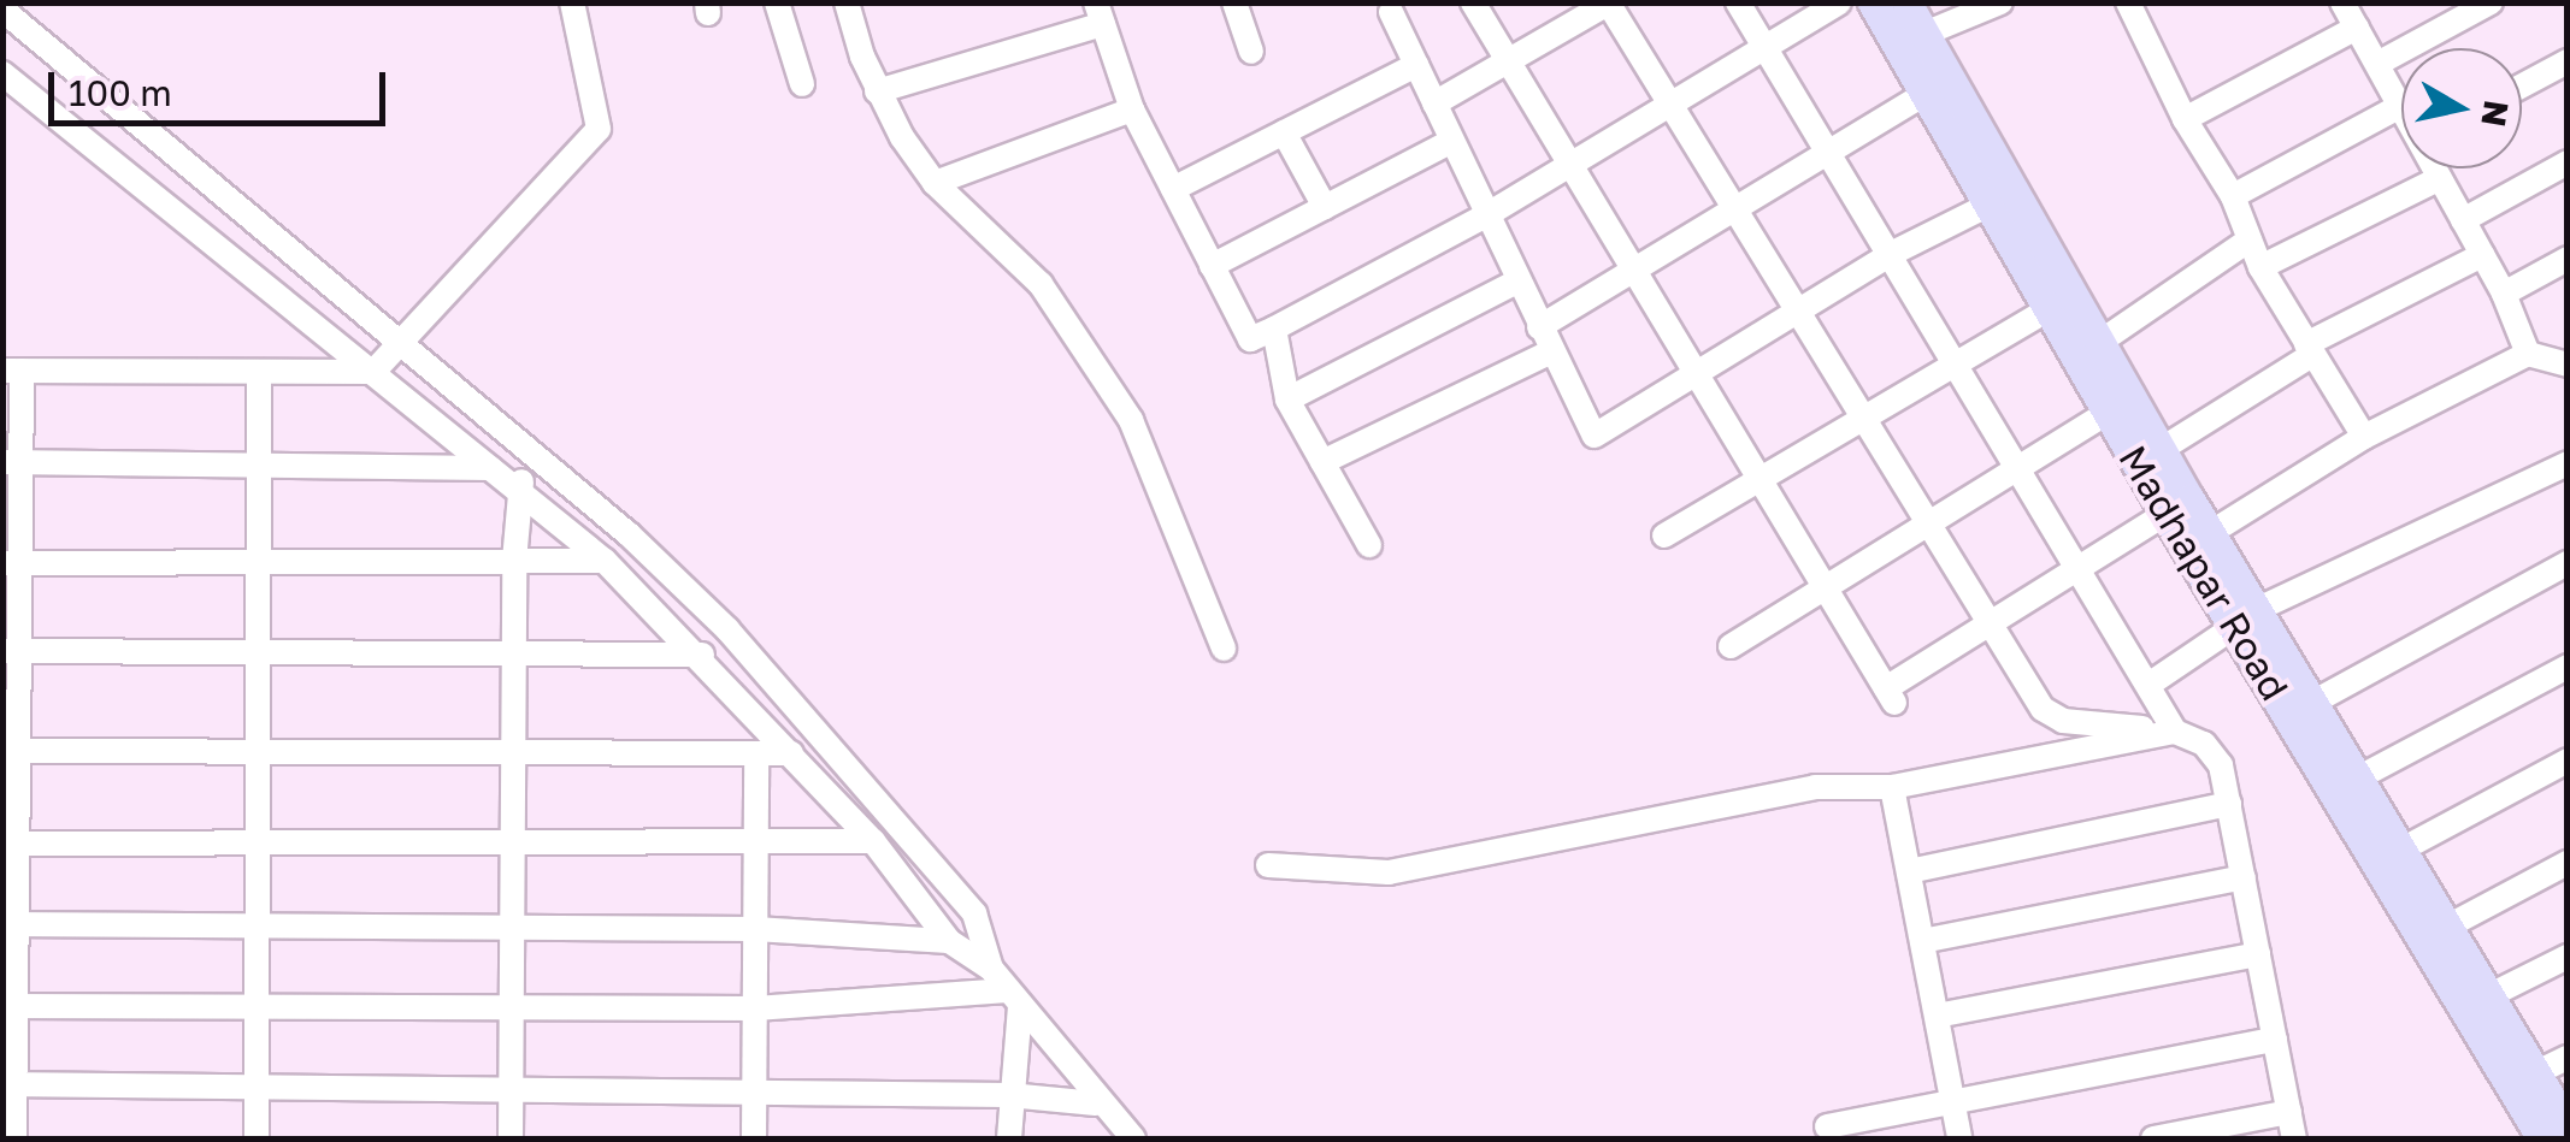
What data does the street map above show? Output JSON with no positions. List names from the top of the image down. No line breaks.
{"streets":{"main road":["Madhapar Road"]},"scale_bar":"100 m","north":"right"}
